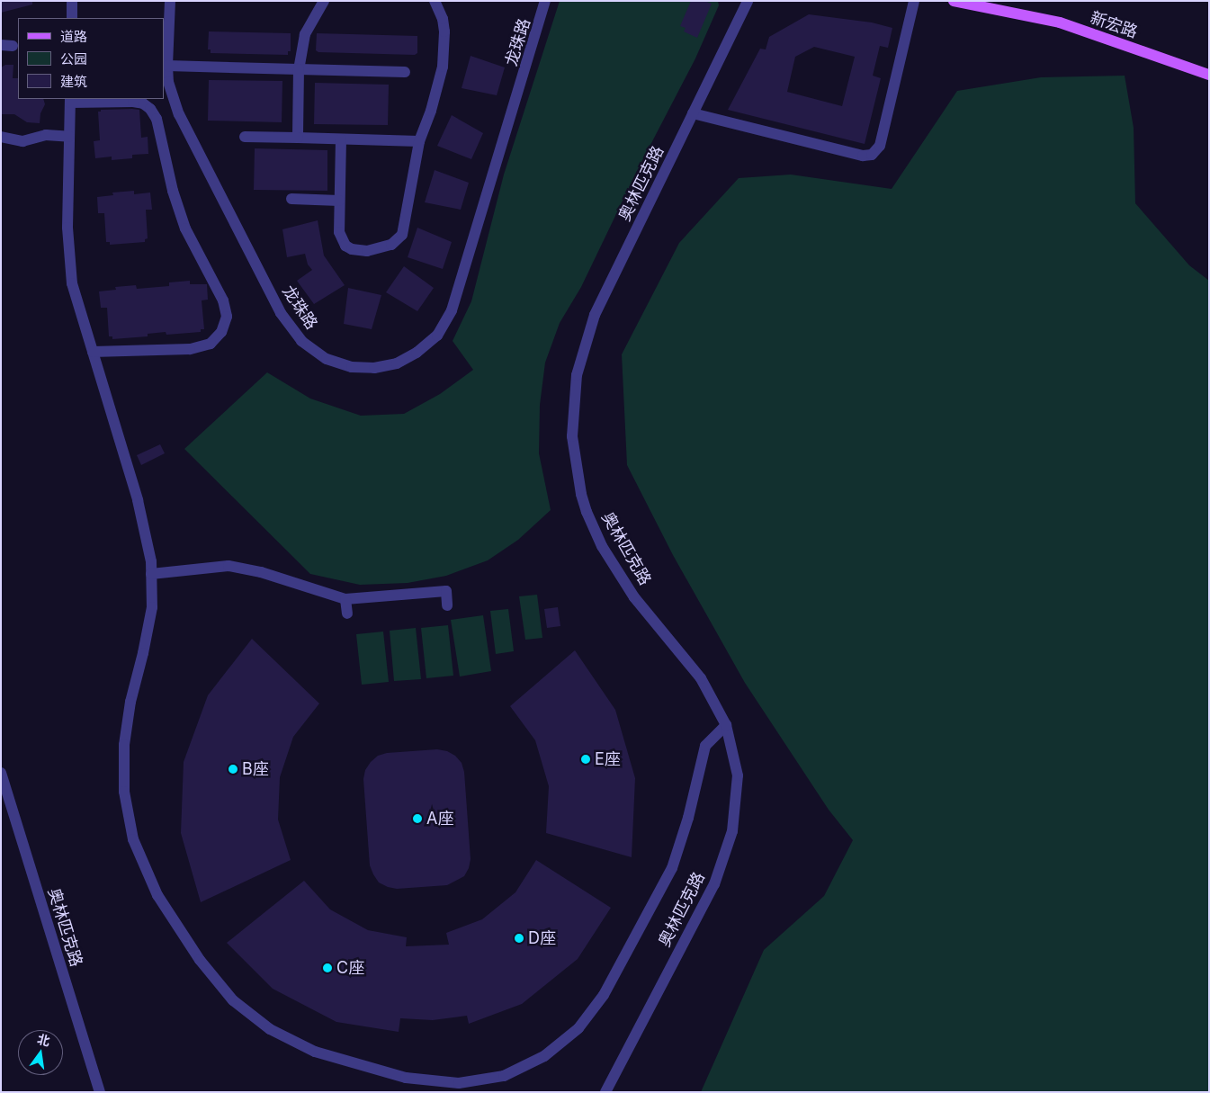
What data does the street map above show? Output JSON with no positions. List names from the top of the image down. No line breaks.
{"streets":{"main road":["新宏路"],"street":["龙珠路","奥林匹克路"]},"places":["E座","B座","A座","D座","C座"],"legend":["道路","公园","建筑"],"north":"top"}
